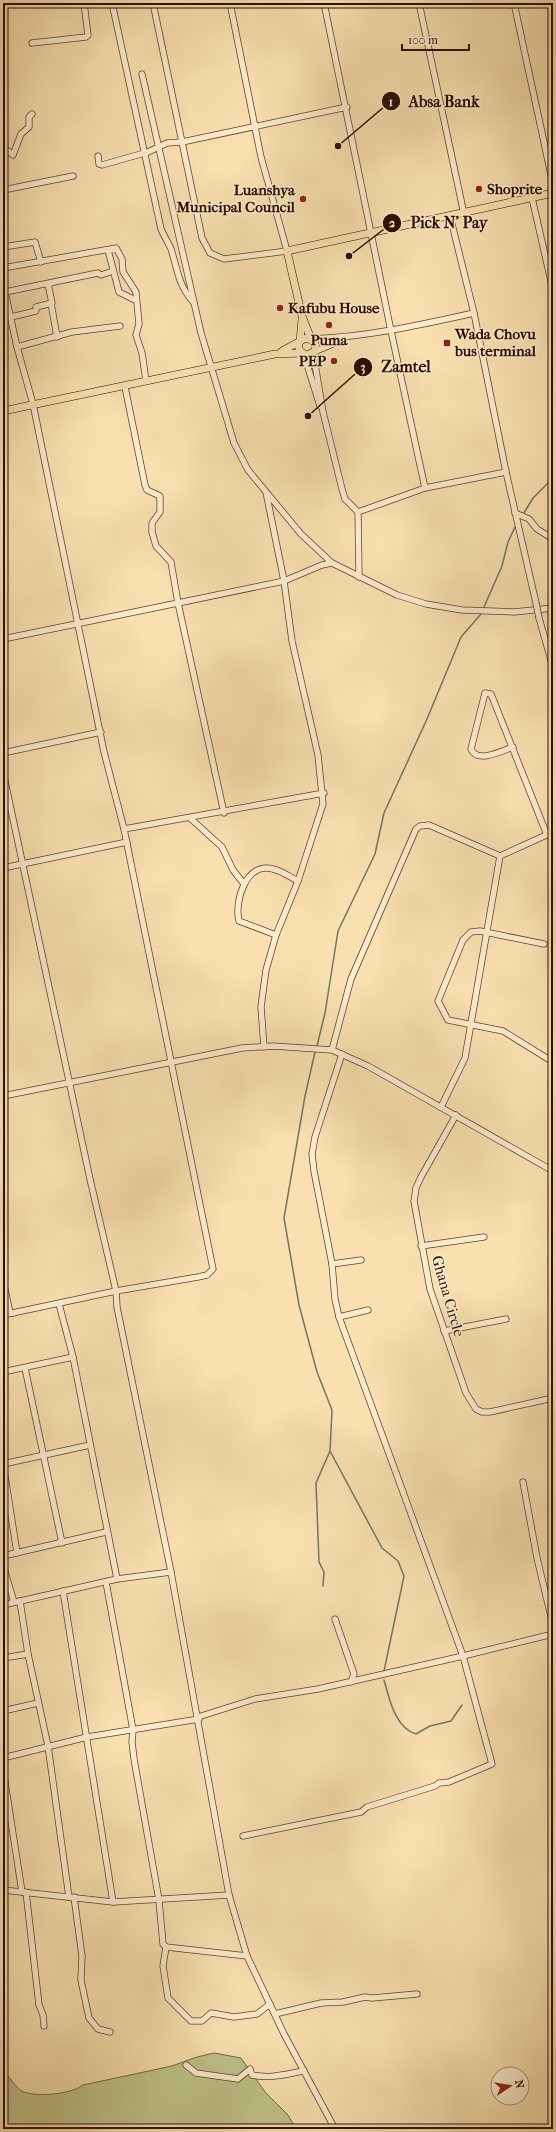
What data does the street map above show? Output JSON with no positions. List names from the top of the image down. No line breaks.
{"streets":{"street":["Ghana Circle"]},"places":{"other":["Absa Bank","Shoprite","Luanshya Municipal Council","Pick N' Pay","Kafubu House","Puma","PEP","Zamtel"],"transit":["Wada Chovu bus terminal"]},"scale_bar":"100 m","north":"right"}
